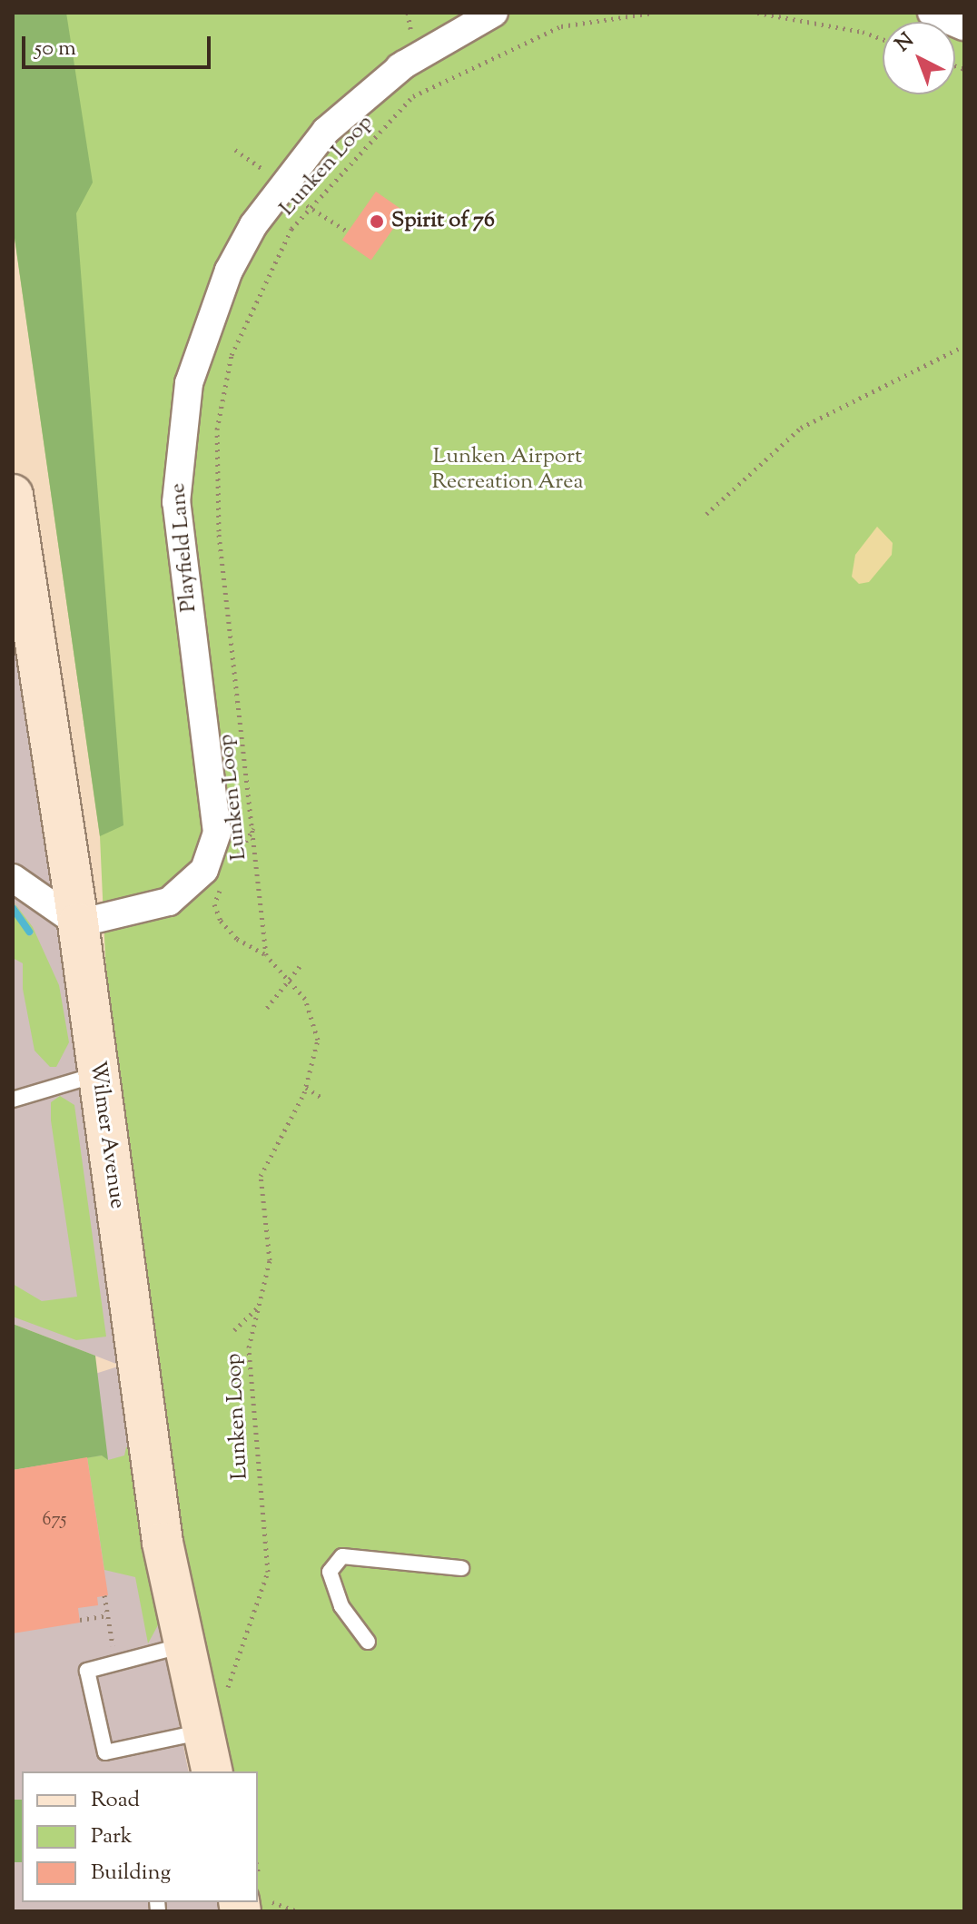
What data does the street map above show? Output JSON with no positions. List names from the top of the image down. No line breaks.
{"streets":{"street":["Playfield Lane","Wilmer Avenue"],"path":["Lunken Loop"]},"crossings":[["Playfield Lane","Wilmer Avenue"]],"parks":["Lunken Airport Recreation Area"],"places":["Spirit of 76"],"house_numbers":["675"],"legend":["Road","Park","Building"],"scale_bar":"50 m","north":"top left"}
